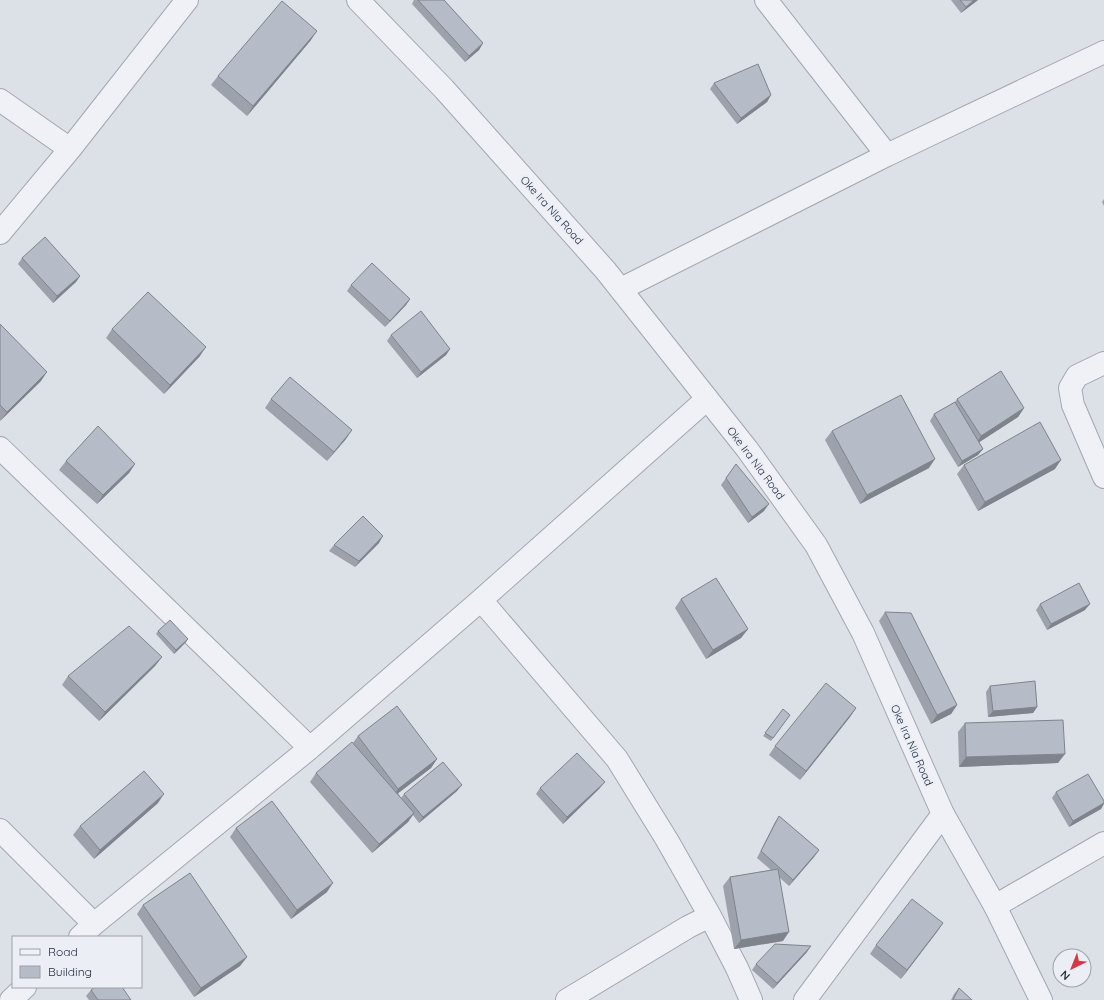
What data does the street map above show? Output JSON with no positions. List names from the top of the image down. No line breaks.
{"streets":{"street":["Oke Ira Nla Road"]},"legend":["Road","Building"],"north":"bottom left"}
